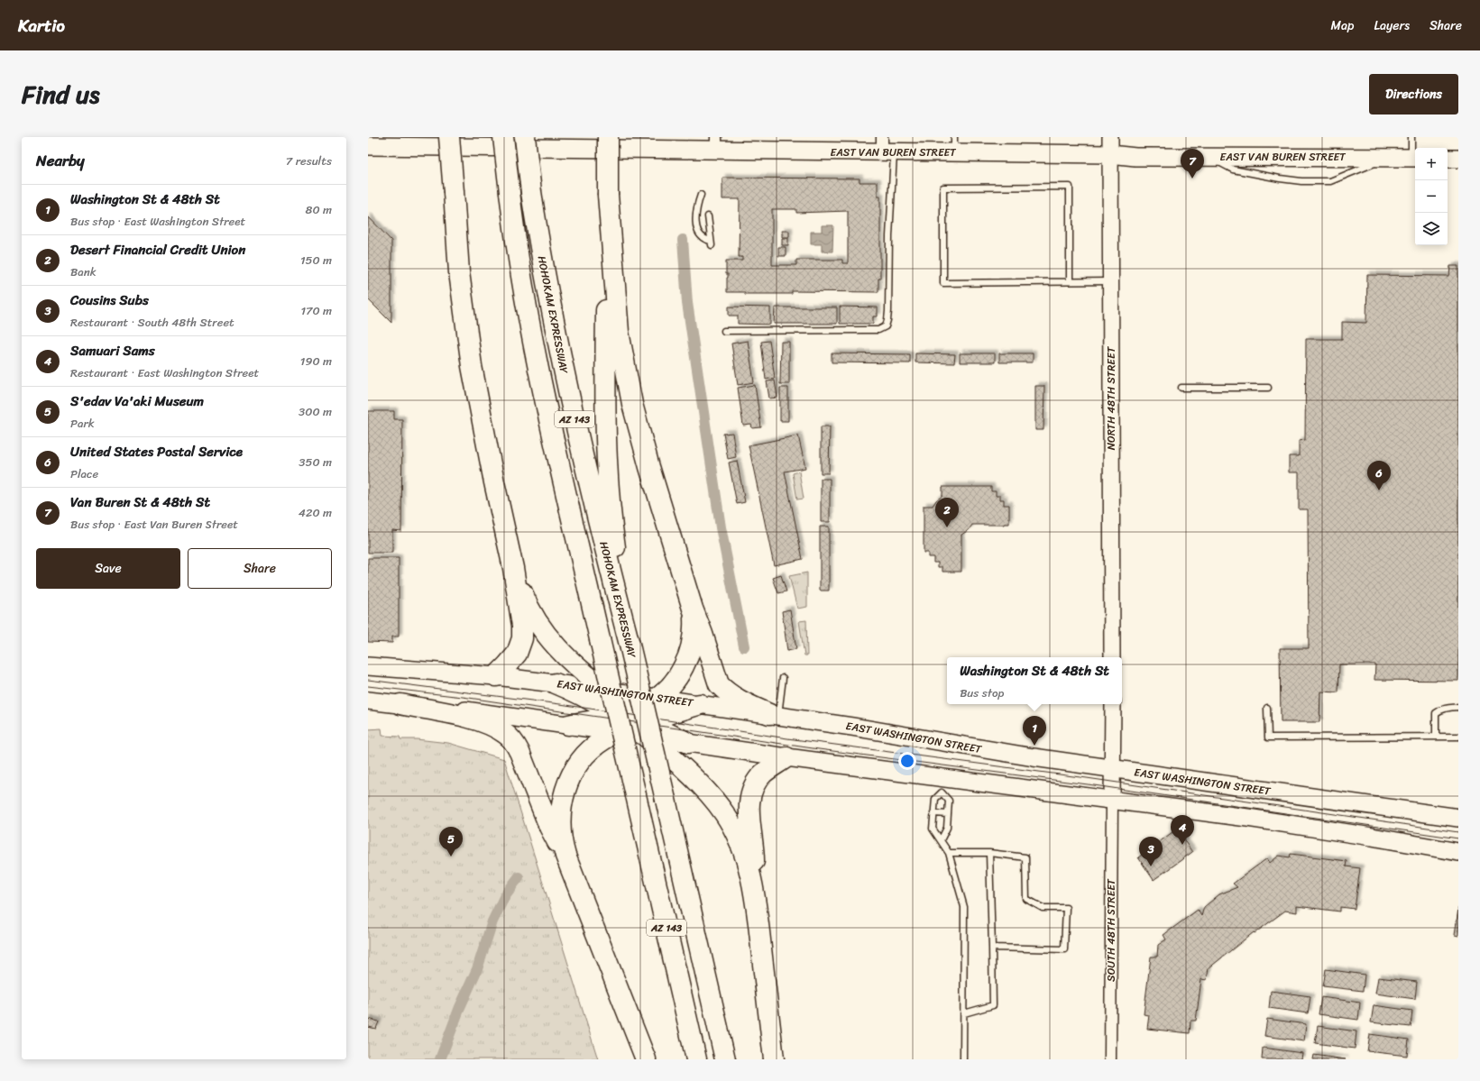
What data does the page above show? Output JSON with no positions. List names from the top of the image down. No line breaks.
{"streets":{"highway":["HOHOKAM EXPRESSWAY","AZ 143"],"main road":["EAST VAN BUREN STREET","EAST WASHINGTON STREET"],"street":["NORTH 48TH STREET","SOUTH 48TH STREET"]},"crossings":[["EAST VAN BUREN STREET","NORTH 48TH STREET"]],"page":{"header":"Kartio","nav":["Map","Layers","Share"],"title":"Find us","buttons":["Directions",["Save","Share"]],"heading":["Nearby","7 results"],"map_buttons":["+","−"],"pins":["7","6","2","1","4","5","3"],"list":[{"mark":"1","name":"Washington St & 48th St","note":"Bus stop · East Washington Street","value":"80 m"},{"mark":"2","name":"Desert Financial Credit Union","note":"Bank","value":"150 m"},{"mark":"3","name":"Cousins Subs","note":"Restaurant · South 48th Street","value":"170 m"},{"mark":"4","name":"Samuari Sams","note":"Restaurant · East Washington Street","value":"190 m"},{"mark":"5","name":"S'edav Va'aki Museum","note":"Park","value":"300 m"},{"mark":"6","name":"United States Postal Service","note":"Place","value":"350 m"},{"mark":"7","name":"Van Buren St & 48th St","note":"Bus stop · East Van Buren Street","value":"420 m"}],"popup":["Washington St & 48th St","Bus stop"]}}
